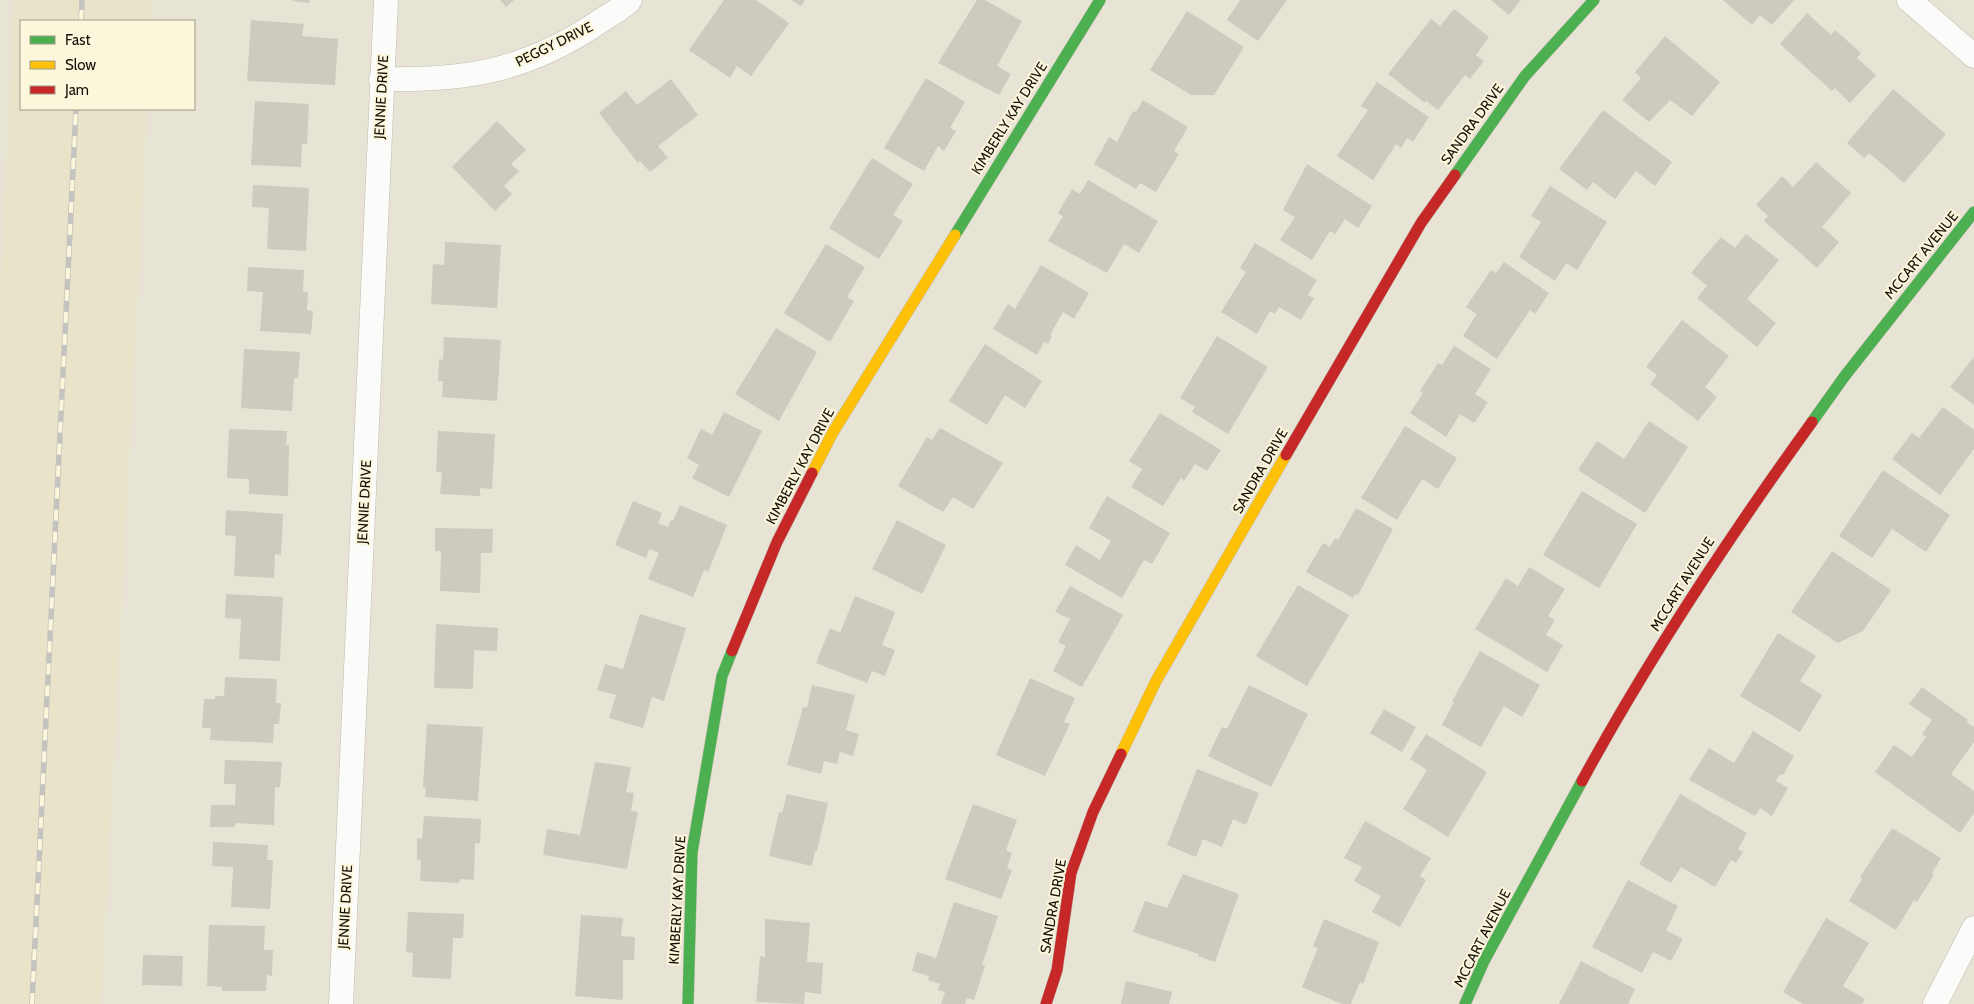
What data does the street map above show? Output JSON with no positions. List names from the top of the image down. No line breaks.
{"streets":{"street":["PEGGY DRIVE","JENNIE DRIVE","KIMBERLY KAY DRIVE","SANDRA DRIVE","MCCART AVENUE"]},"crossings":[["PEGGY DRIVE","JENNIE DRIVE"]],"legend":["Fast","Slow","Jam"]}
